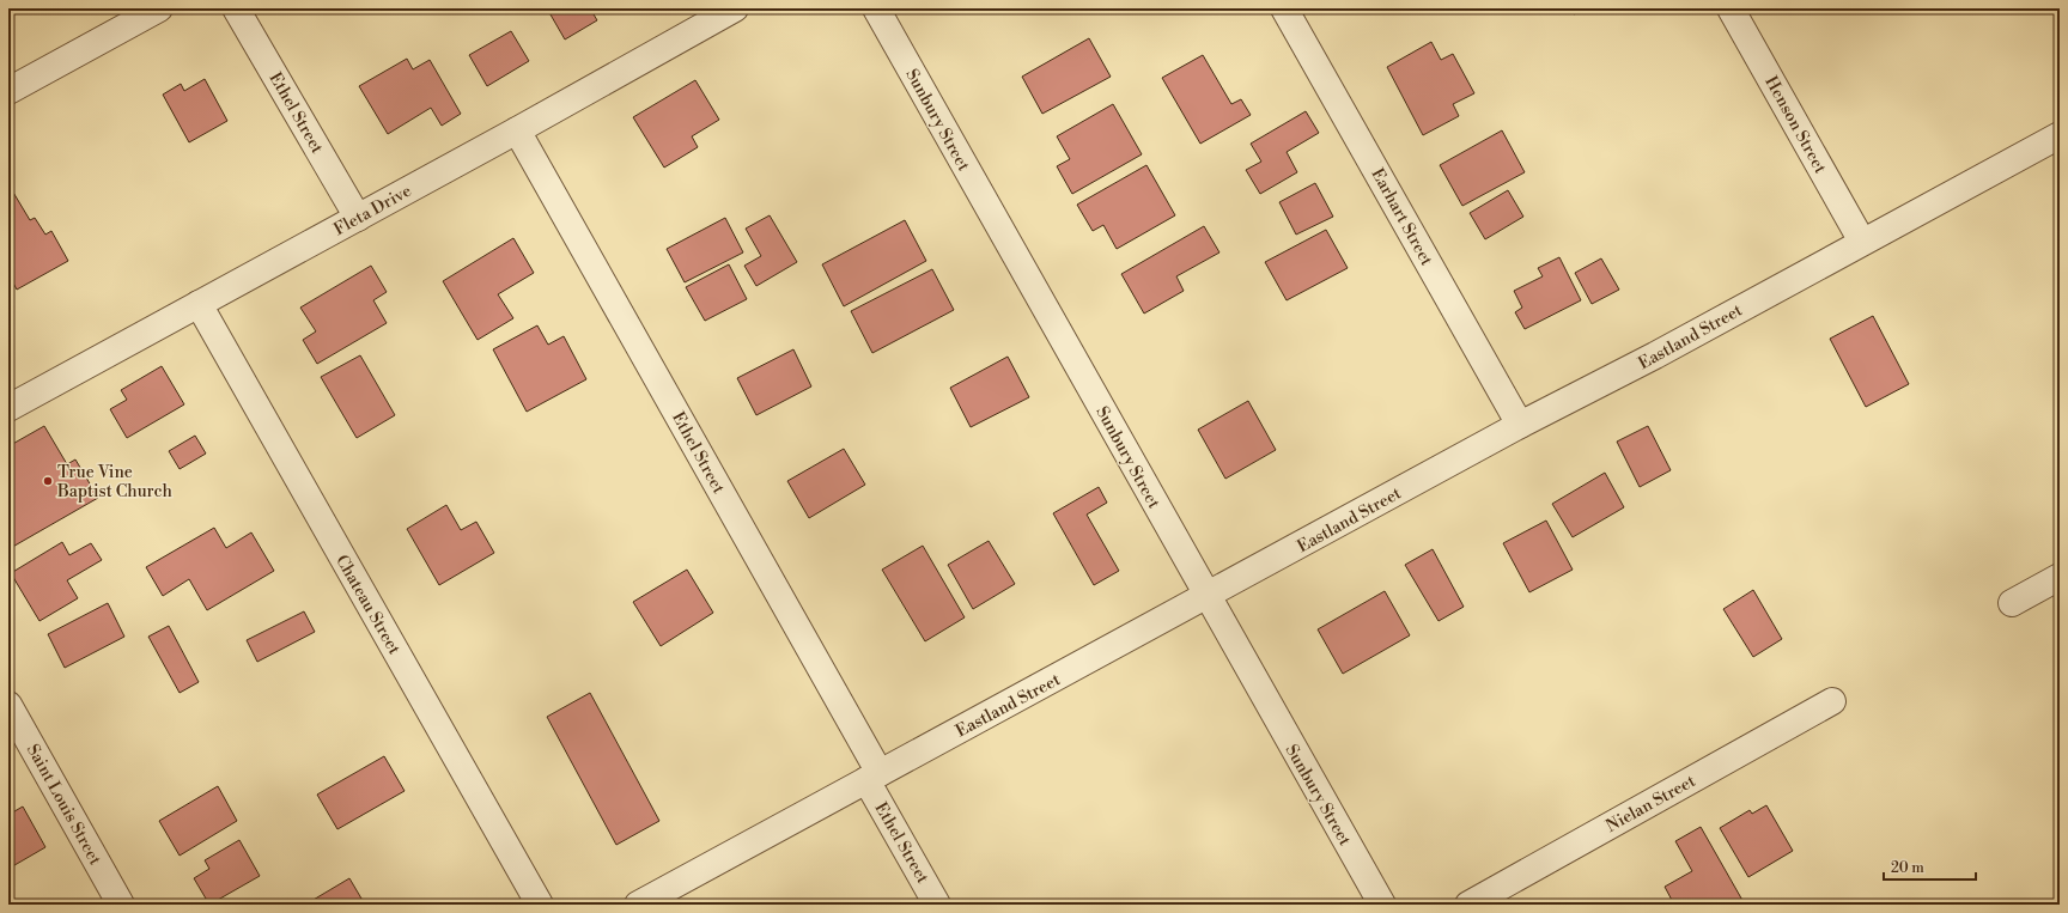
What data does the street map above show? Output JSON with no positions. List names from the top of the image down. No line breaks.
{"streets":{"street":["Ethel Street","Sunbury Street","Henson Street","Fleta Drive","Earhart Street","Eastland Street","Chateau Street","Nielan Street","Saint Louis Street"]},"crossings":[["Ethel Street","Fleta Drive"],["Ethel Street","Eastland Street"],["Sunbury Street","Eastland Street"],["Henson Street","Eastland Street"],["Fleta Drive","Chateau Street"],["Earhart Street","Eastland Street"]],"places":["True Vine Baptist Church"],"scale_bar":"20 m"}
